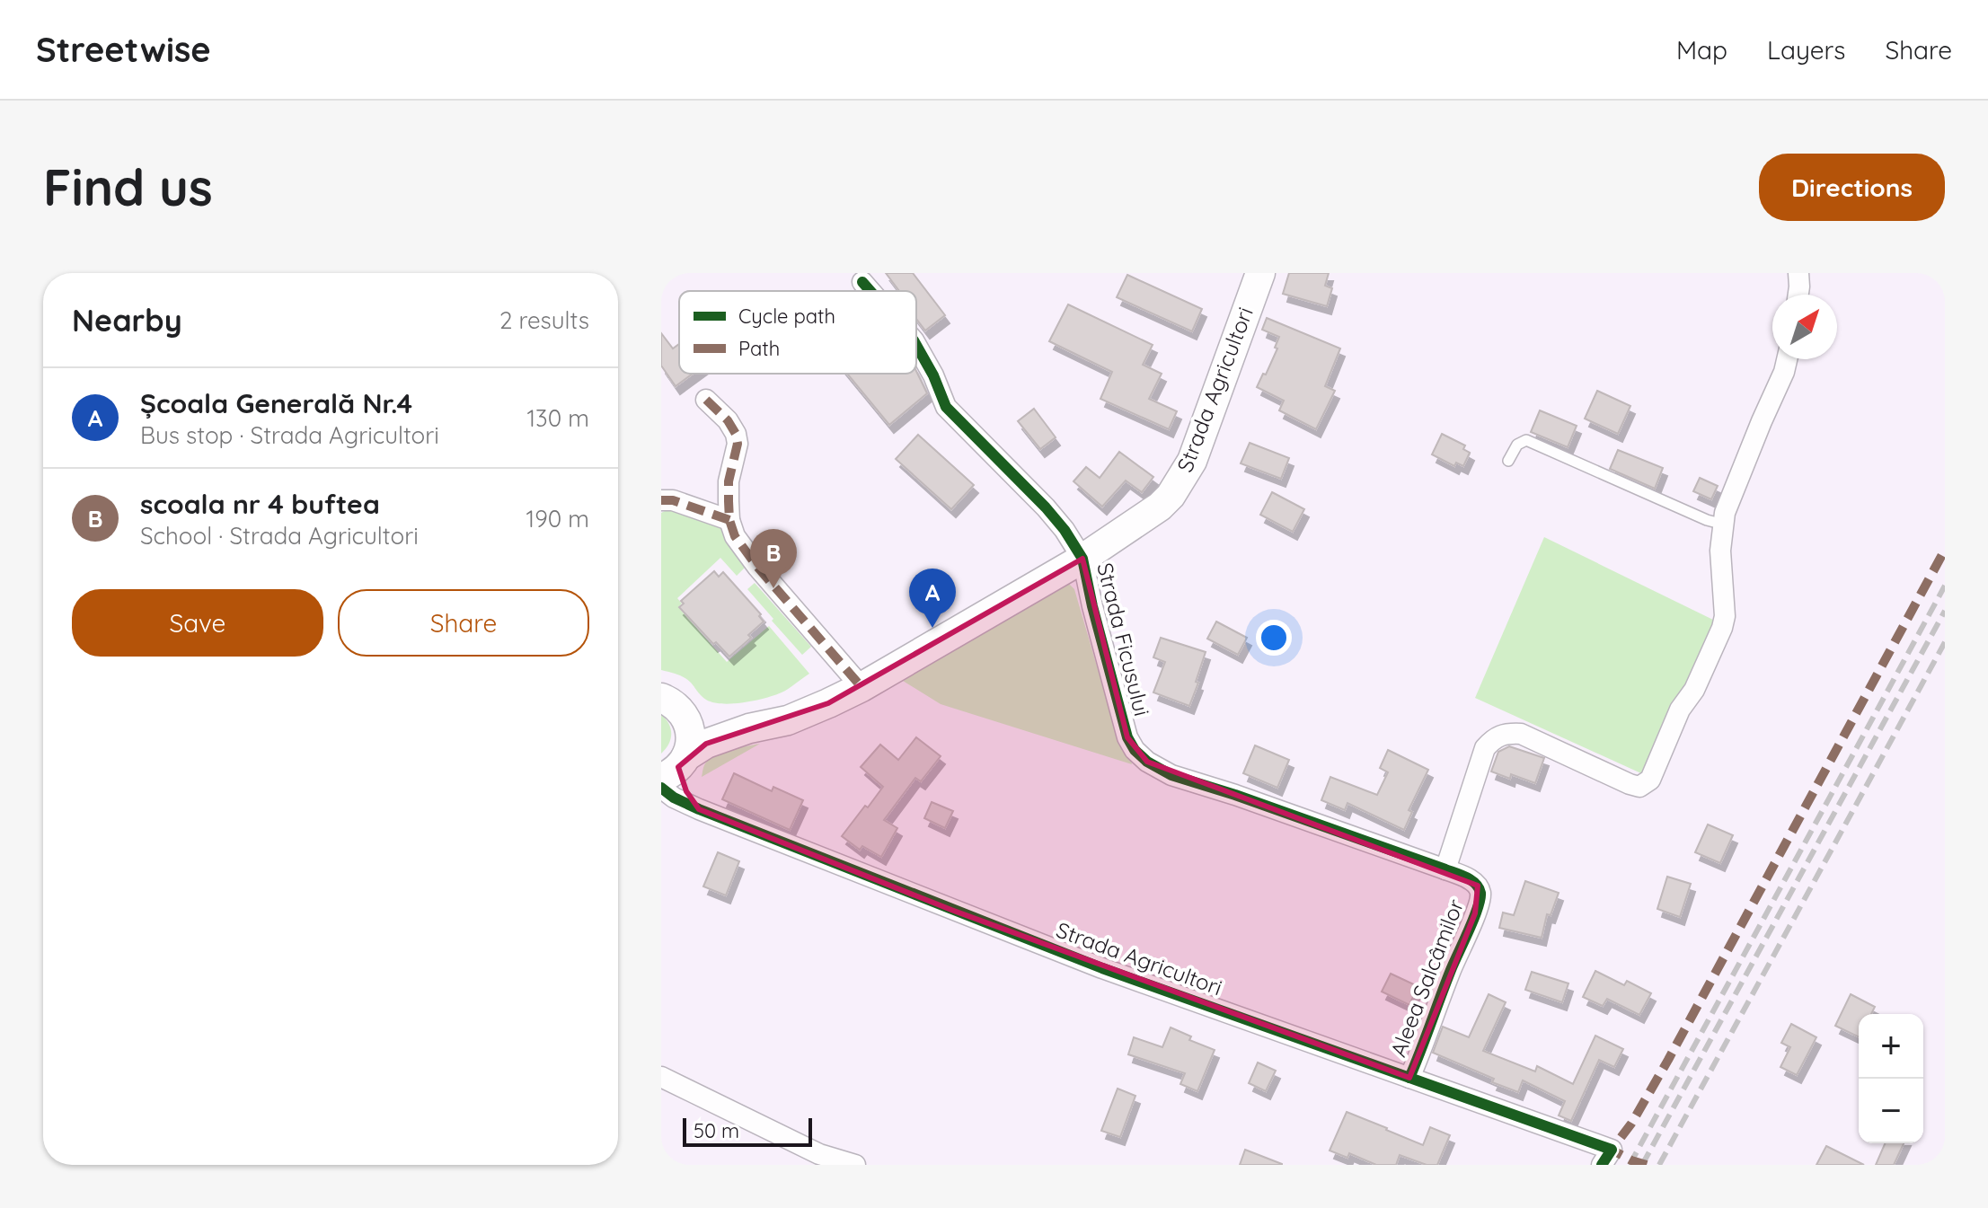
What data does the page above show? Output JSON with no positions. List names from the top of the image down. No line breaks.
{"streets":{"main road":["Strada Agricultori"],"street":["Strada Ficusului","Aleea Salcâmilor"]},"crossings":[["Strada Agricultori","Strada Ficusului"],["Strada Agricultori","Aleea Salcâmilor"],["Strada Ficusului","Aleea Salcâmilor"]],"legend":["Cycle path","Path"],"scale_bar":"50 m","north":"top right","page":{"header":"Streetwise","nav":["Map","Layers","Share"],"buttons":["Directions",["Save","Share"]],"title":"Find us","heading":["Nearby","2 results"],"list":[{"mark":"A","name":"Școala Generală Nr.4","note":"Bus stop · Strada Agricultori","value":"130 m"},{"mark":"B","name":"scoala nr 4 buftea","note":"School · Strada Agricultori","value":"190 m"}],"pins":["B","A"],"map_buttons":["+","−"],"scale":"50 m"}}
